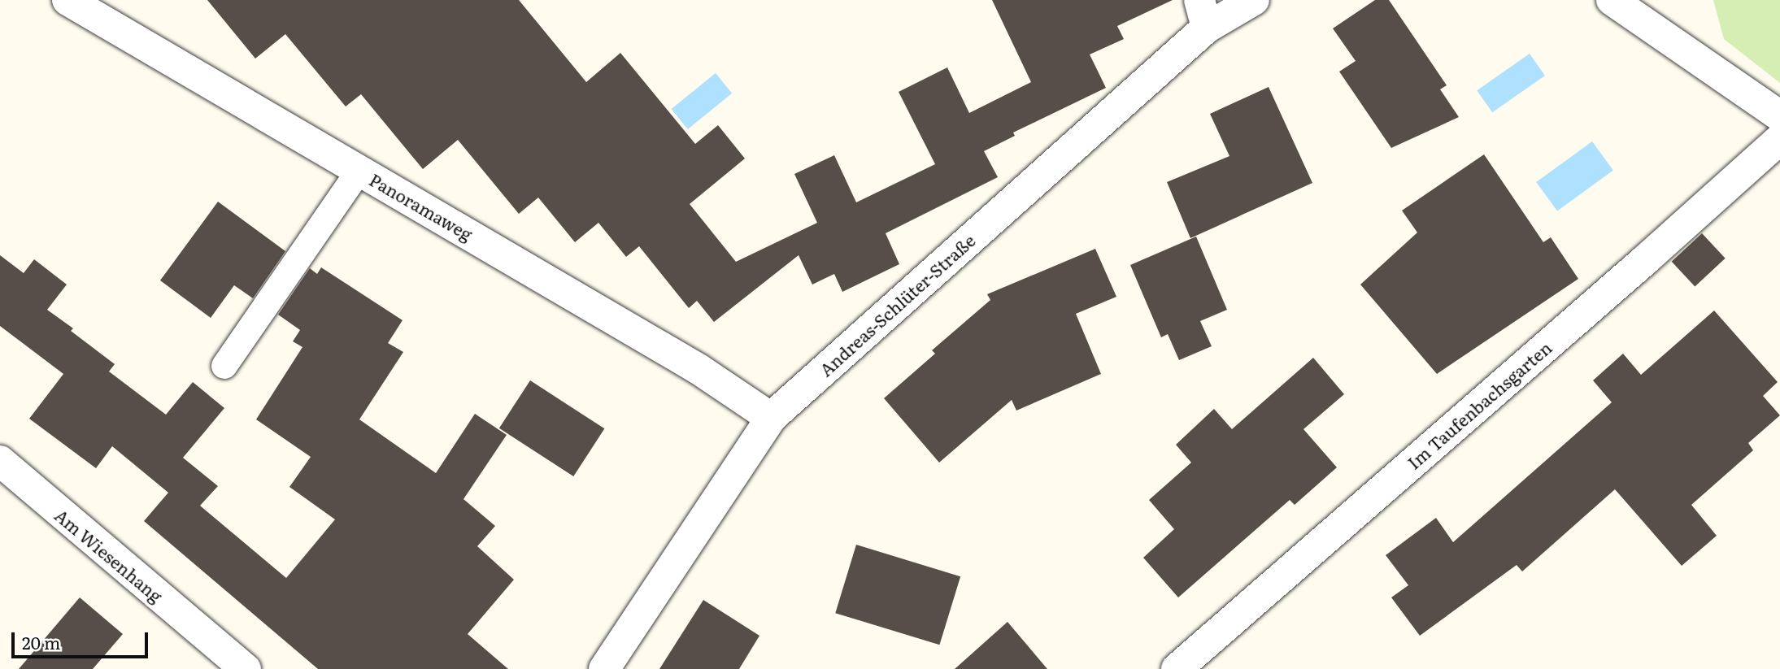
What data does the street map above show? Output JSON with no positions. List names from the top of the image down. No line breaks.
{"streets":{"street":["Panoramaweg","Andreas-Schlüter-Straße","Im Taufenbachsgarten","Am Wiesenhang"]},"crossings":[["Panoramaweg","Andreas-Schlüter-Straße"]],"scale_bar":"20 m"}
